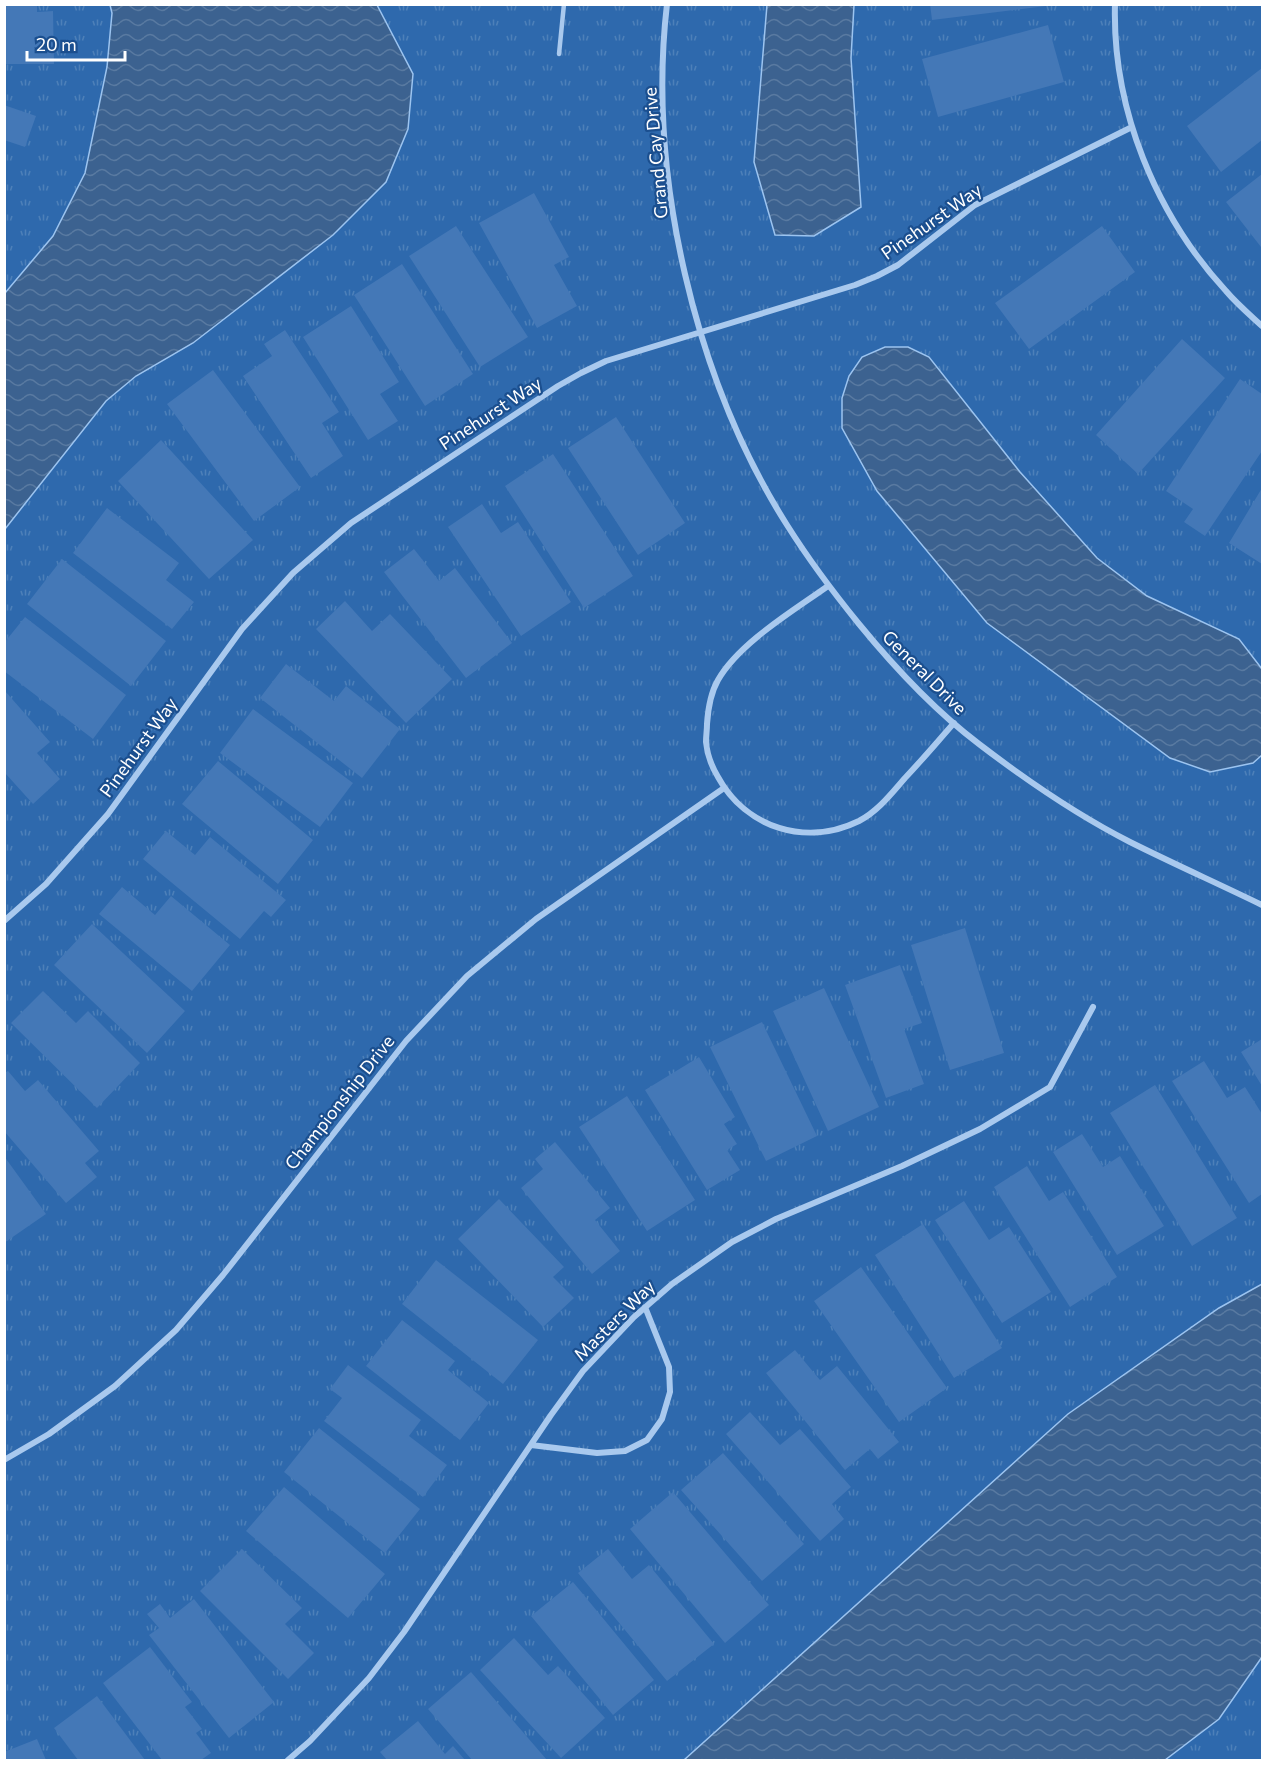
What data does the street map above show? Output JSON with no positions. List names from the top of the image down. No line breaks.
{"streets":{"street":["Grand Cay Drive","Pinehurst Way","General Drive","Championship Drive","Masters Way"]},"crossings":[["Grand Cay Drive","Pinehurst Way"],["Grand Cay Drive","General Drive"],["Pinehurst Way","General Drive"]],"scale_bar":"20 m"}
